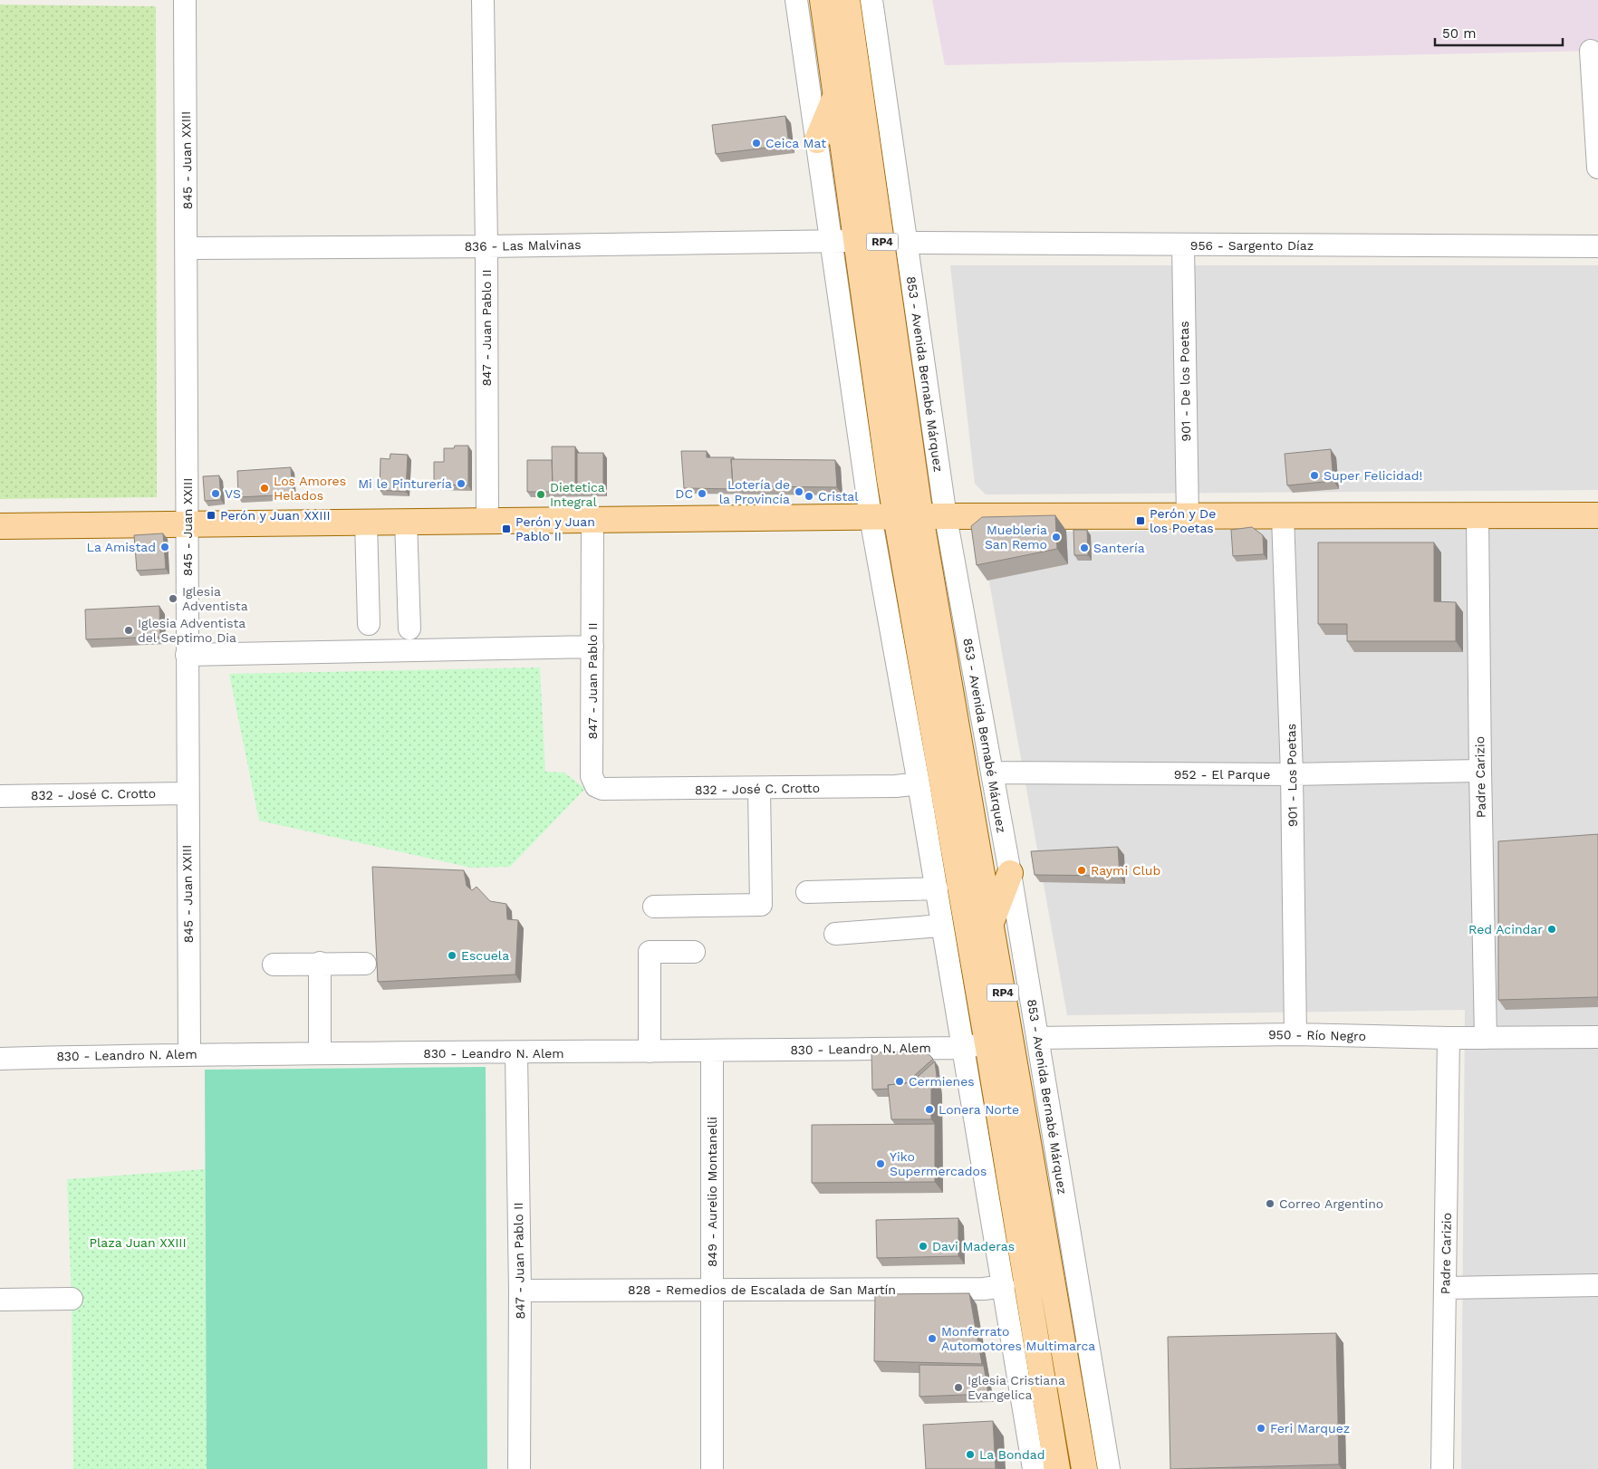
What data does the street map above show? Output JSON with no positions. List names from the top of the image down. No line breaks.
{"streets":{"main road":["RP4","853 - Avenida Bernabé Márquez"],"street":["845 - Juan XXIII","836 - Las Malvinas","956 - Sargento Díaz","847 - Juan Pablo II","901 - De los Poetas","952 - El Parque","901 - Los Poetas","Padre Carizio","832 - José C. Crotto","950 - Río Negro","830 - Leandro N. Alem","849 - Aurelio Montanelli","828 - Remedios de Escalada de San Martín"]},"crossings":[["845 - Juan XXIII","836 - Las Malvinas"],["845 - Juan XXIII","832 - José C. Crotto"],["845 - Juan XXIII","830 - Leandro N. Alem"],["RP4","836 - Las Malvinas"],["RP4","830 - Leandro N. Alem"],["836 - Las Malvinas","847 - Juan Pablo II"],["956 - Sargento Díaz","853 - Avenida Bernabé Márquez"],["956 - Sargento Díaz","901 - De los Poetas"],["847 - Juan Pablo II","832 - José C. Crotto"],["847 - Juan Pablo II","830 - Leandro N. Alem"],["847 - Juan Pablo II","828 - Remedios de Escalada de San Martín"],["853 - Avenida Bernabé Márquez","952 - El Parque"],["853 - Avenida Bernabé Márquez","950 - Río Negro"],["952 - El Parque","901 - Los Poetas"],["952 - El Parque","Padre Carizio"],["901 - Los Poetas","950 - Río Negro"],["Padre Carizio","950 - Río Negro"],["830 - Leandro N. Alem","849 - Aurelio Montanelli"],["849 - Aurelio Montanelli","828 - Remedios de Escalada de San Martín"]],"parks":["Plaza Juan XXIII"],"places":{"other":["Ceica Mat","Super Felicidad!","Mi le Pinturería","Los Amores Helados","Lotería de la Provincía","VS","DC","Dietetica Integral","Cristal","Muebleria San Remo","La Amistad","Santería","Iglesia Adventista","Iglesia Adventista del Septimo Dia","Raymi Club","Red Acindar","Escuela","Cermienes","Lonera Norte","Yiko Supermercados","Correo Argentino","Davi Maderas","Monferrato Automotores Multimarca","Iglesia Cristiana Evangelica","Feri Marquez","La Bondad"],"transit":["Perón y Juan XXIII","Perón y De los Poetas","Perón y Juan Pablo II"]},"scale_bar":"50 m"}
